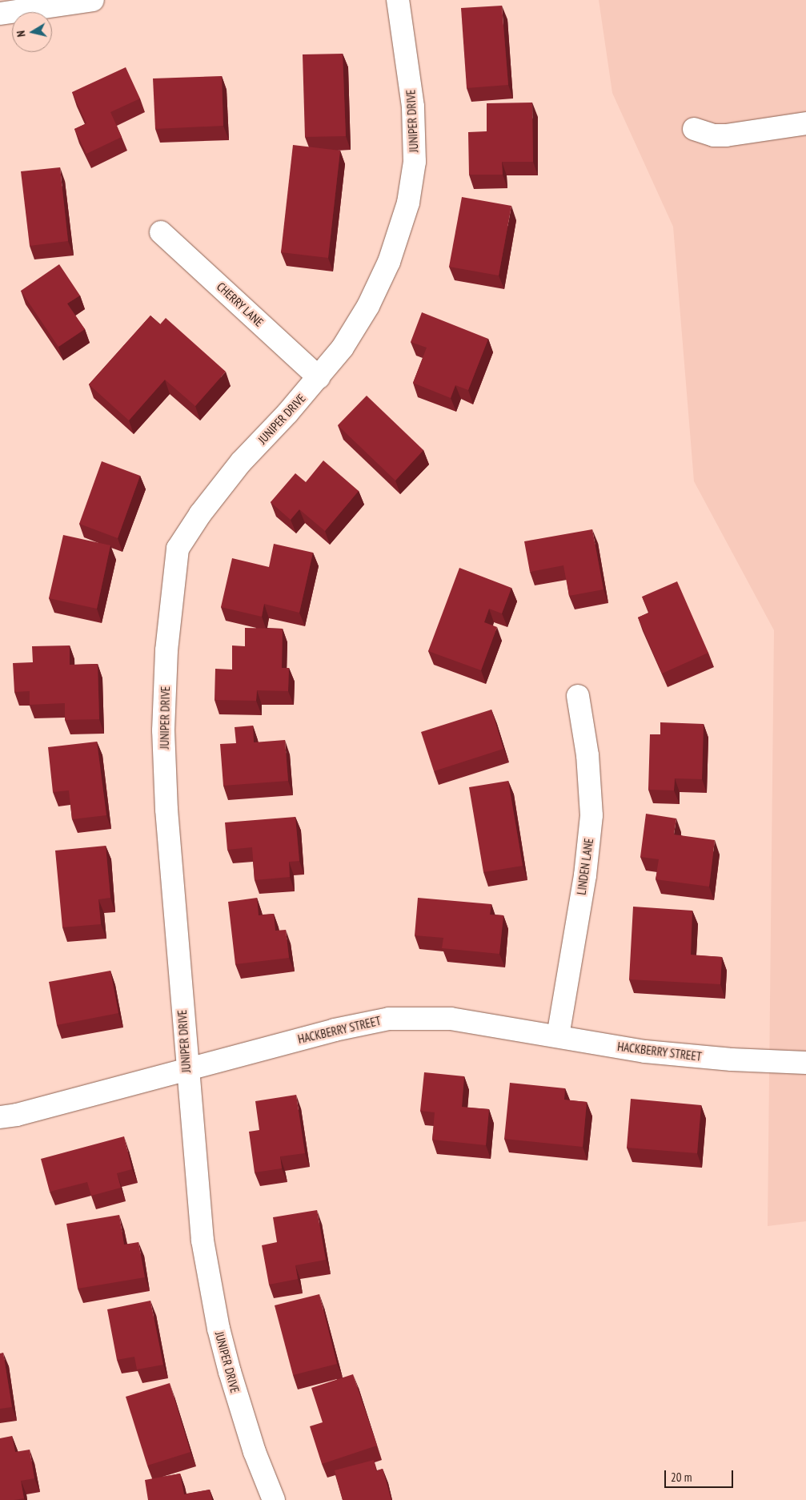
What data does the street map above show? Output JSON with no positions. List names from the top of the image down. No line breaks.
{"streets":{"street":["JUNIPER DRIVE","CHERRY LANE","LINDEN LANE","HACKBERRY STREET"]},"crossings":[["JUNIPER DRIVE","CHERRY LANE"],["JUNIPER DRIVE","HACKBERRY STREET"],["LINDEN LANE","HACKBERRY STREET"]],"scale_bar":"20 m","north":"left"}
